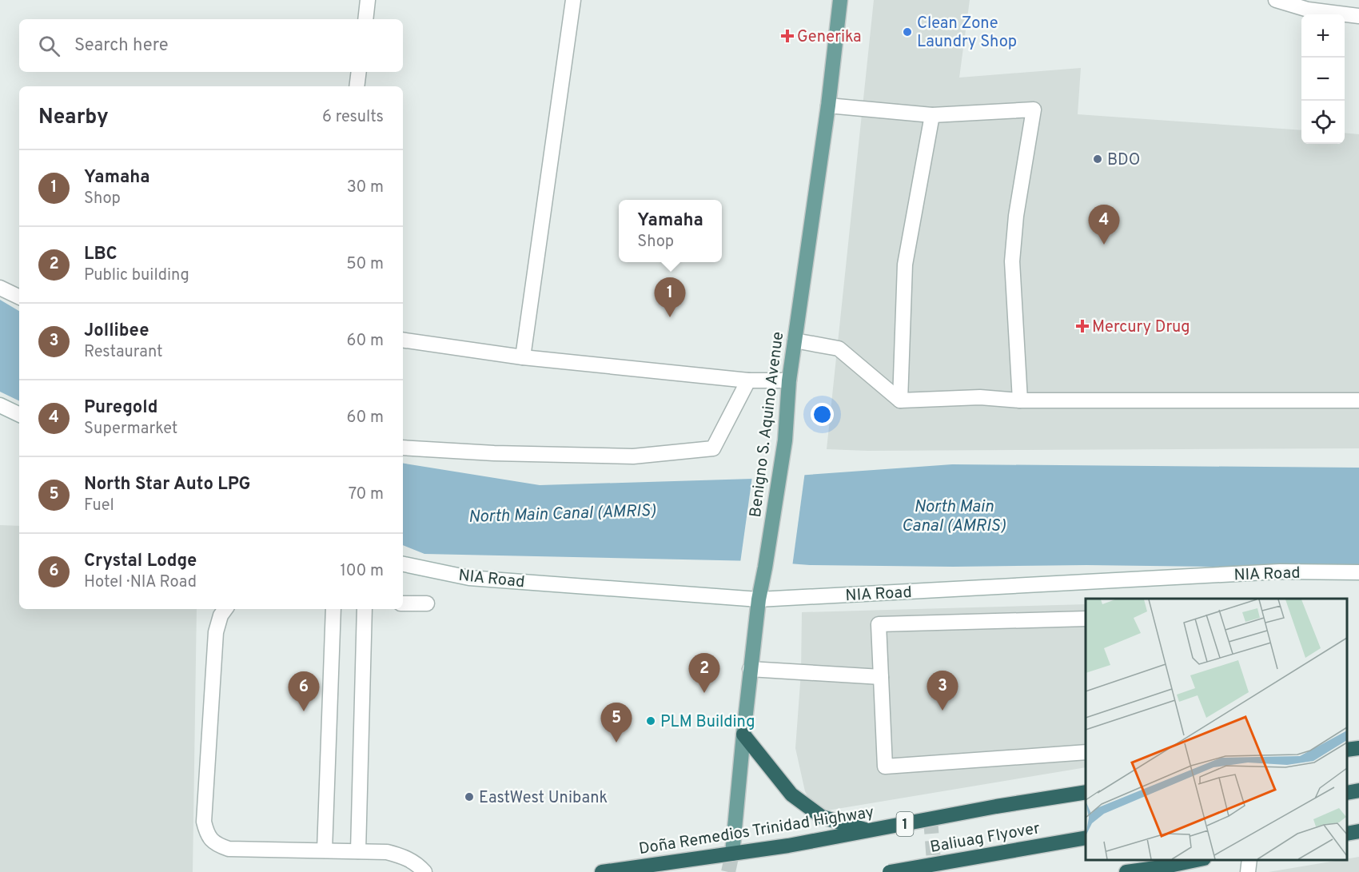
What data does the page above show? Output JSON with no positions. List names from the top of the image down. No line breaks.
{"streets":{"highway":["1","Doña Remedios Trinidad Highway","Baliuag Flyover"],"main road":["Benigno S. Aquino Avenue"],"street":["NIA Road"]},"crossings":[["Benigno S. Aquino Avenue","NIA Road"],["Benigno S. Aquino Avenue","Doña Remedios Trinidad Highway"]],"water":["North Main Canal (AMRIS)"],"places":{"other":["Clean Zone Laundry Shop","BDO","PLM Building","EastWest Unibank"],"health":["Generika","Mercury Drug"]},"page":{"map_buttons":["+","−"],"search":"Search here","heading":["Nearby","6 results"],"list":[{"mark":"1","name":"Yamaha","note":"Shop","value":"30 m"},{"mark":"2","name":"LBC","note":"Public building","value":"50 m"},{"mark":"3","name":"Jollibee","note":"Restaurant","value":"60 m"},{"mark":"4","name":"Puregold","note":"Supermarket","value":"60 m"},{"mark":"5","name":"North Star Auto LPG","note":"Fuel","value":"70 m"},{"mark":"6","name":"Crystal Lodge","note":"Hotel · NIA Road","value":"100 m"}],"popup":["Yamaha","Shop"],"pins":["4","1","2","3","6","5"]}}
